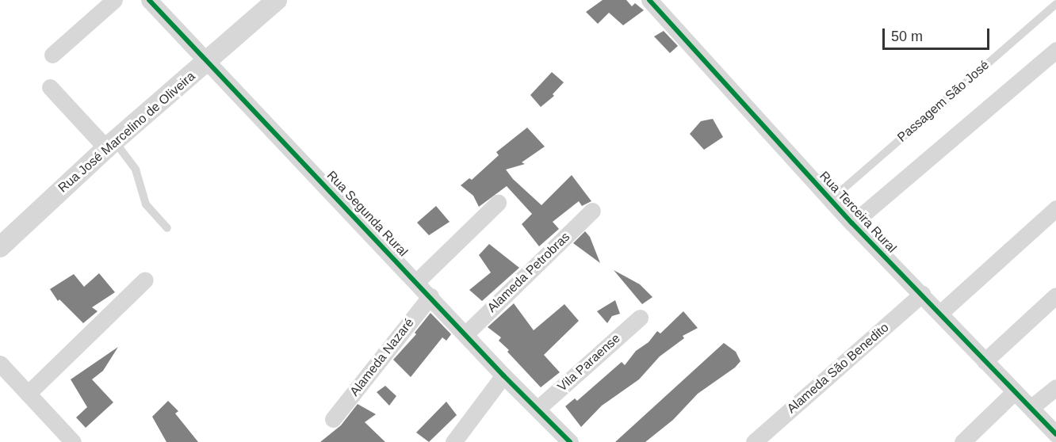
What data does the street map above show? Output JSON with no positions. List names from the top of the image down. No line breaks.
{"streets":{"street":["Rua José Marcelino de Oliveira","Rua Terceira Rural","Rua Segunda Rural","Alameda Petrobras","Alameda Nazaré","Vila Paraense","Alameda São Benedito"],"lane":["Passagem São José"]},"crossings":[["Passagem São José","Rua Terceira Rural"],["Rua José Marcelino de Oliveira","Rua Segunda Rural"],["Rua Terceira Rural","Alameda São Benedito"],["Rua Segunda Rural","Alameda Petrobras"],["Rua Segunda Rural","Alameda Nazaré"],["Rua Segunda Rural","Vila Paraense"]],"scale_bar":"50 m"}
